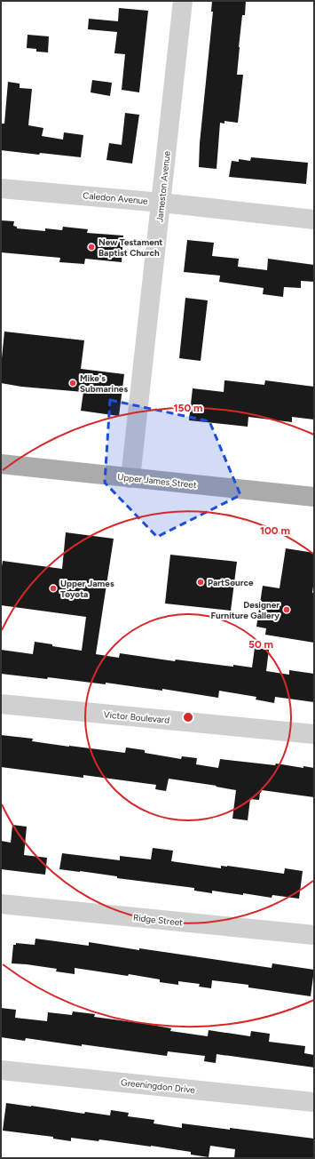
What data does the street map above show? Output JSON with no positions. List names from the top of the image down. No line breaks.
{"streets":{"main road":["Upper James Street"],"street":["Jameston Avenue","Caledon Avenue","Victor Boulevard","Ridge Street","Greeningdon Drive"]},"crossings":[["Jameston Avenue","Caledon Avenue"],["Jameston Avenue","Upper James Street"]],"places":["New Testament Baptist Church","Mike's Submarines","PartSource","Upper James Toyota","Designer Furniture Gallery"],"rings":["150 m","100 m","50 m"]}
